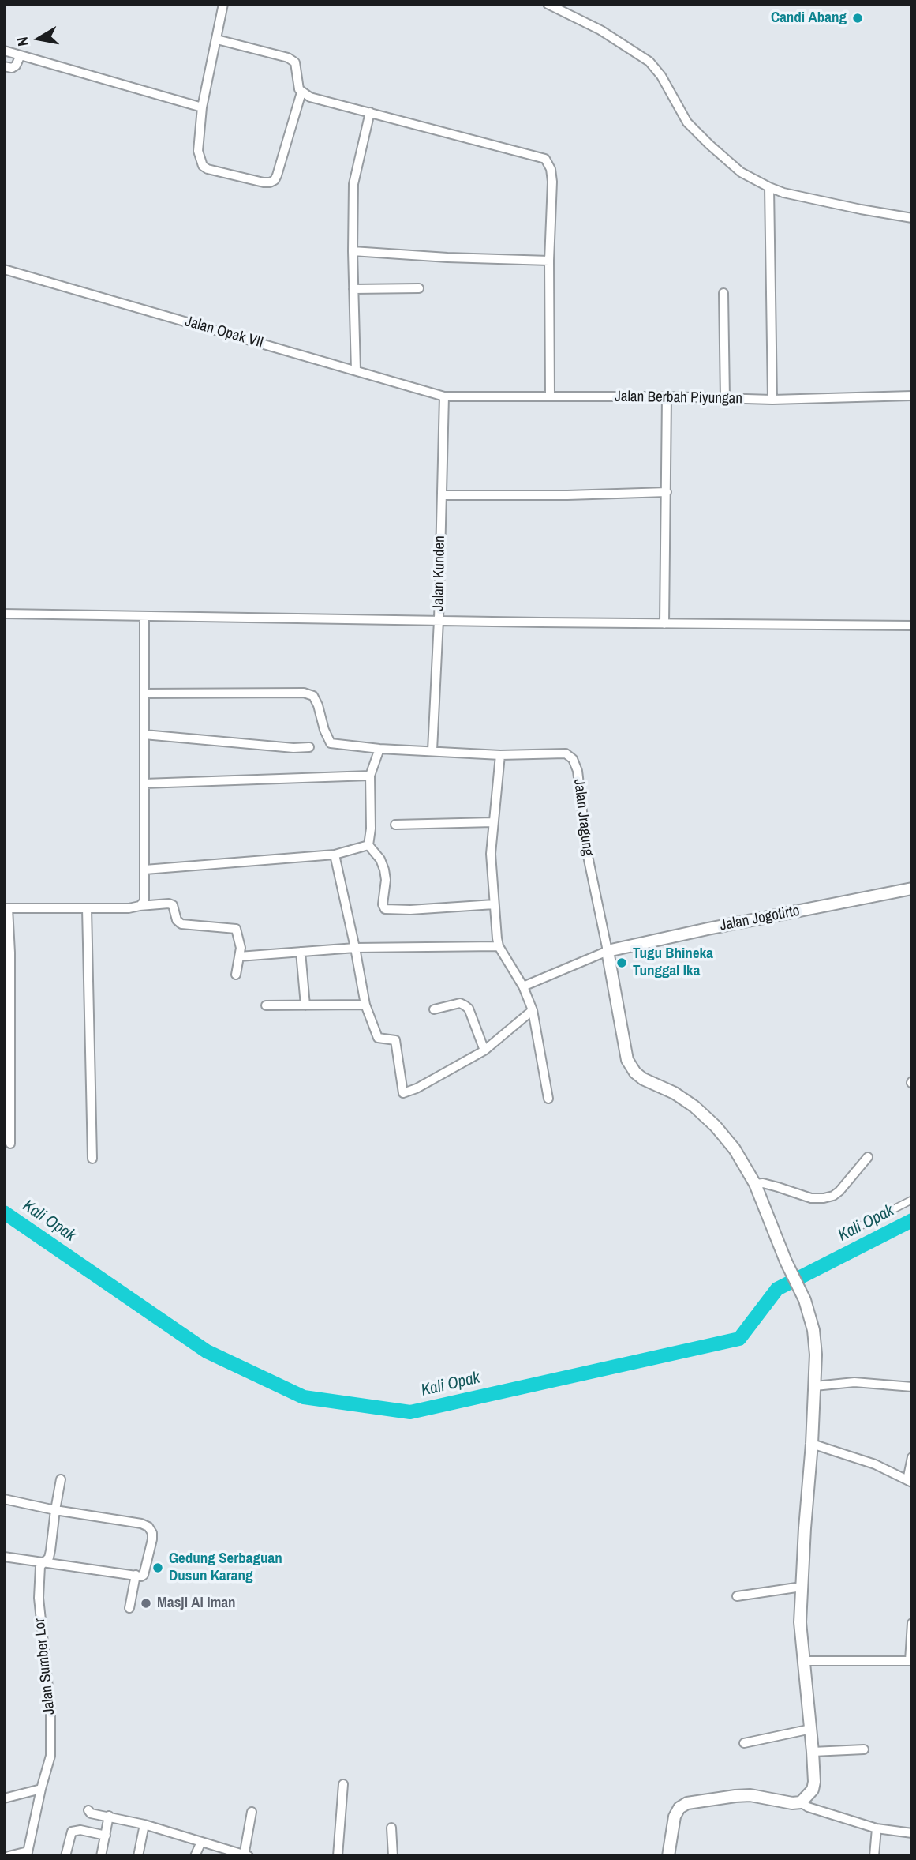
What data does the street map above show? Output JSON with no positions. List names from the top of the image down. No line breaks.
{"streets":{"street":["Jalan Opak VII","Jalan Berbah Piyungan","Jalan Kunden","Jalan Jragung","Jalan Jogotirto","Jalan Sumber Lor"]},"crossings":[["Jalan Opak VII","Jalan Berbah Piyungan"],["Jalan Opak VII","Jalan Kunden"],["Jalan Berbah Piyungan","Jalan Kunden"],["Jalan Kunden","Jalan Jragung"],["Jalan Jragung","Jalan Jogotirto"]],"water":["Kali Opak"],"places":["Candi Abang","Tugu Bhineka Tunggal Ika","Gedung Serbaguan Dusun Karang","Masji Al Iman"],"north":"left"}
